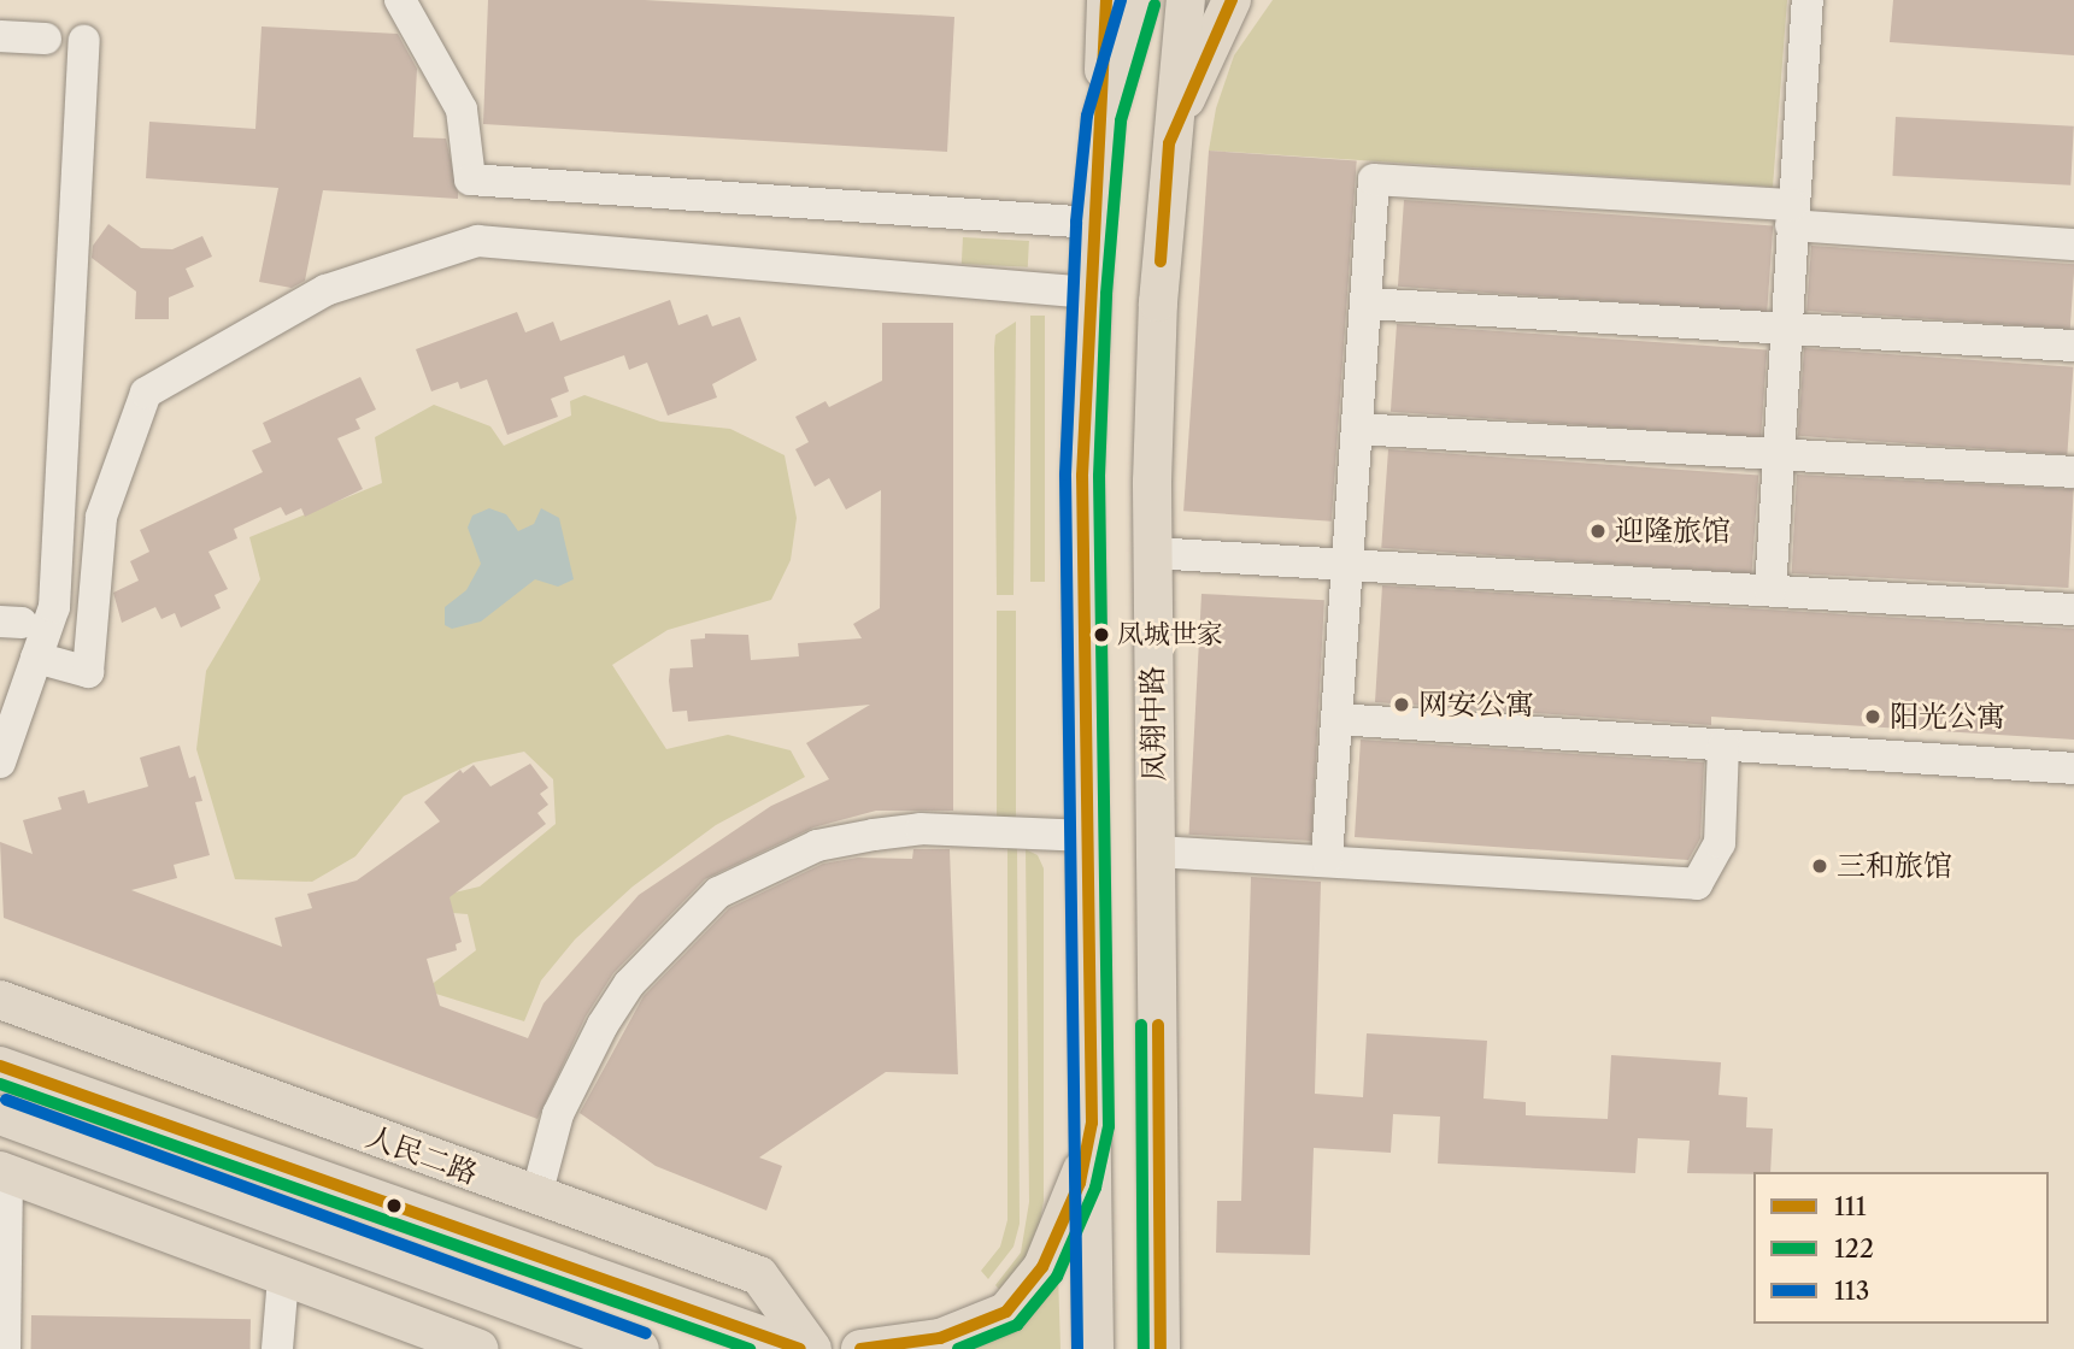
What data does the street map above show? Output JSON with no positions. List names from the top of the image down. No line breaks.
{"streets":{"main road":["凤翔中路","人民二路"]},"places":["迎隆旅馆","凤城世家","网安公寓","阳光公寓","三和旅馆"],"lines":["transit line 111","transit line 113","transit line 122"],"legend":["111","122","113"]}
